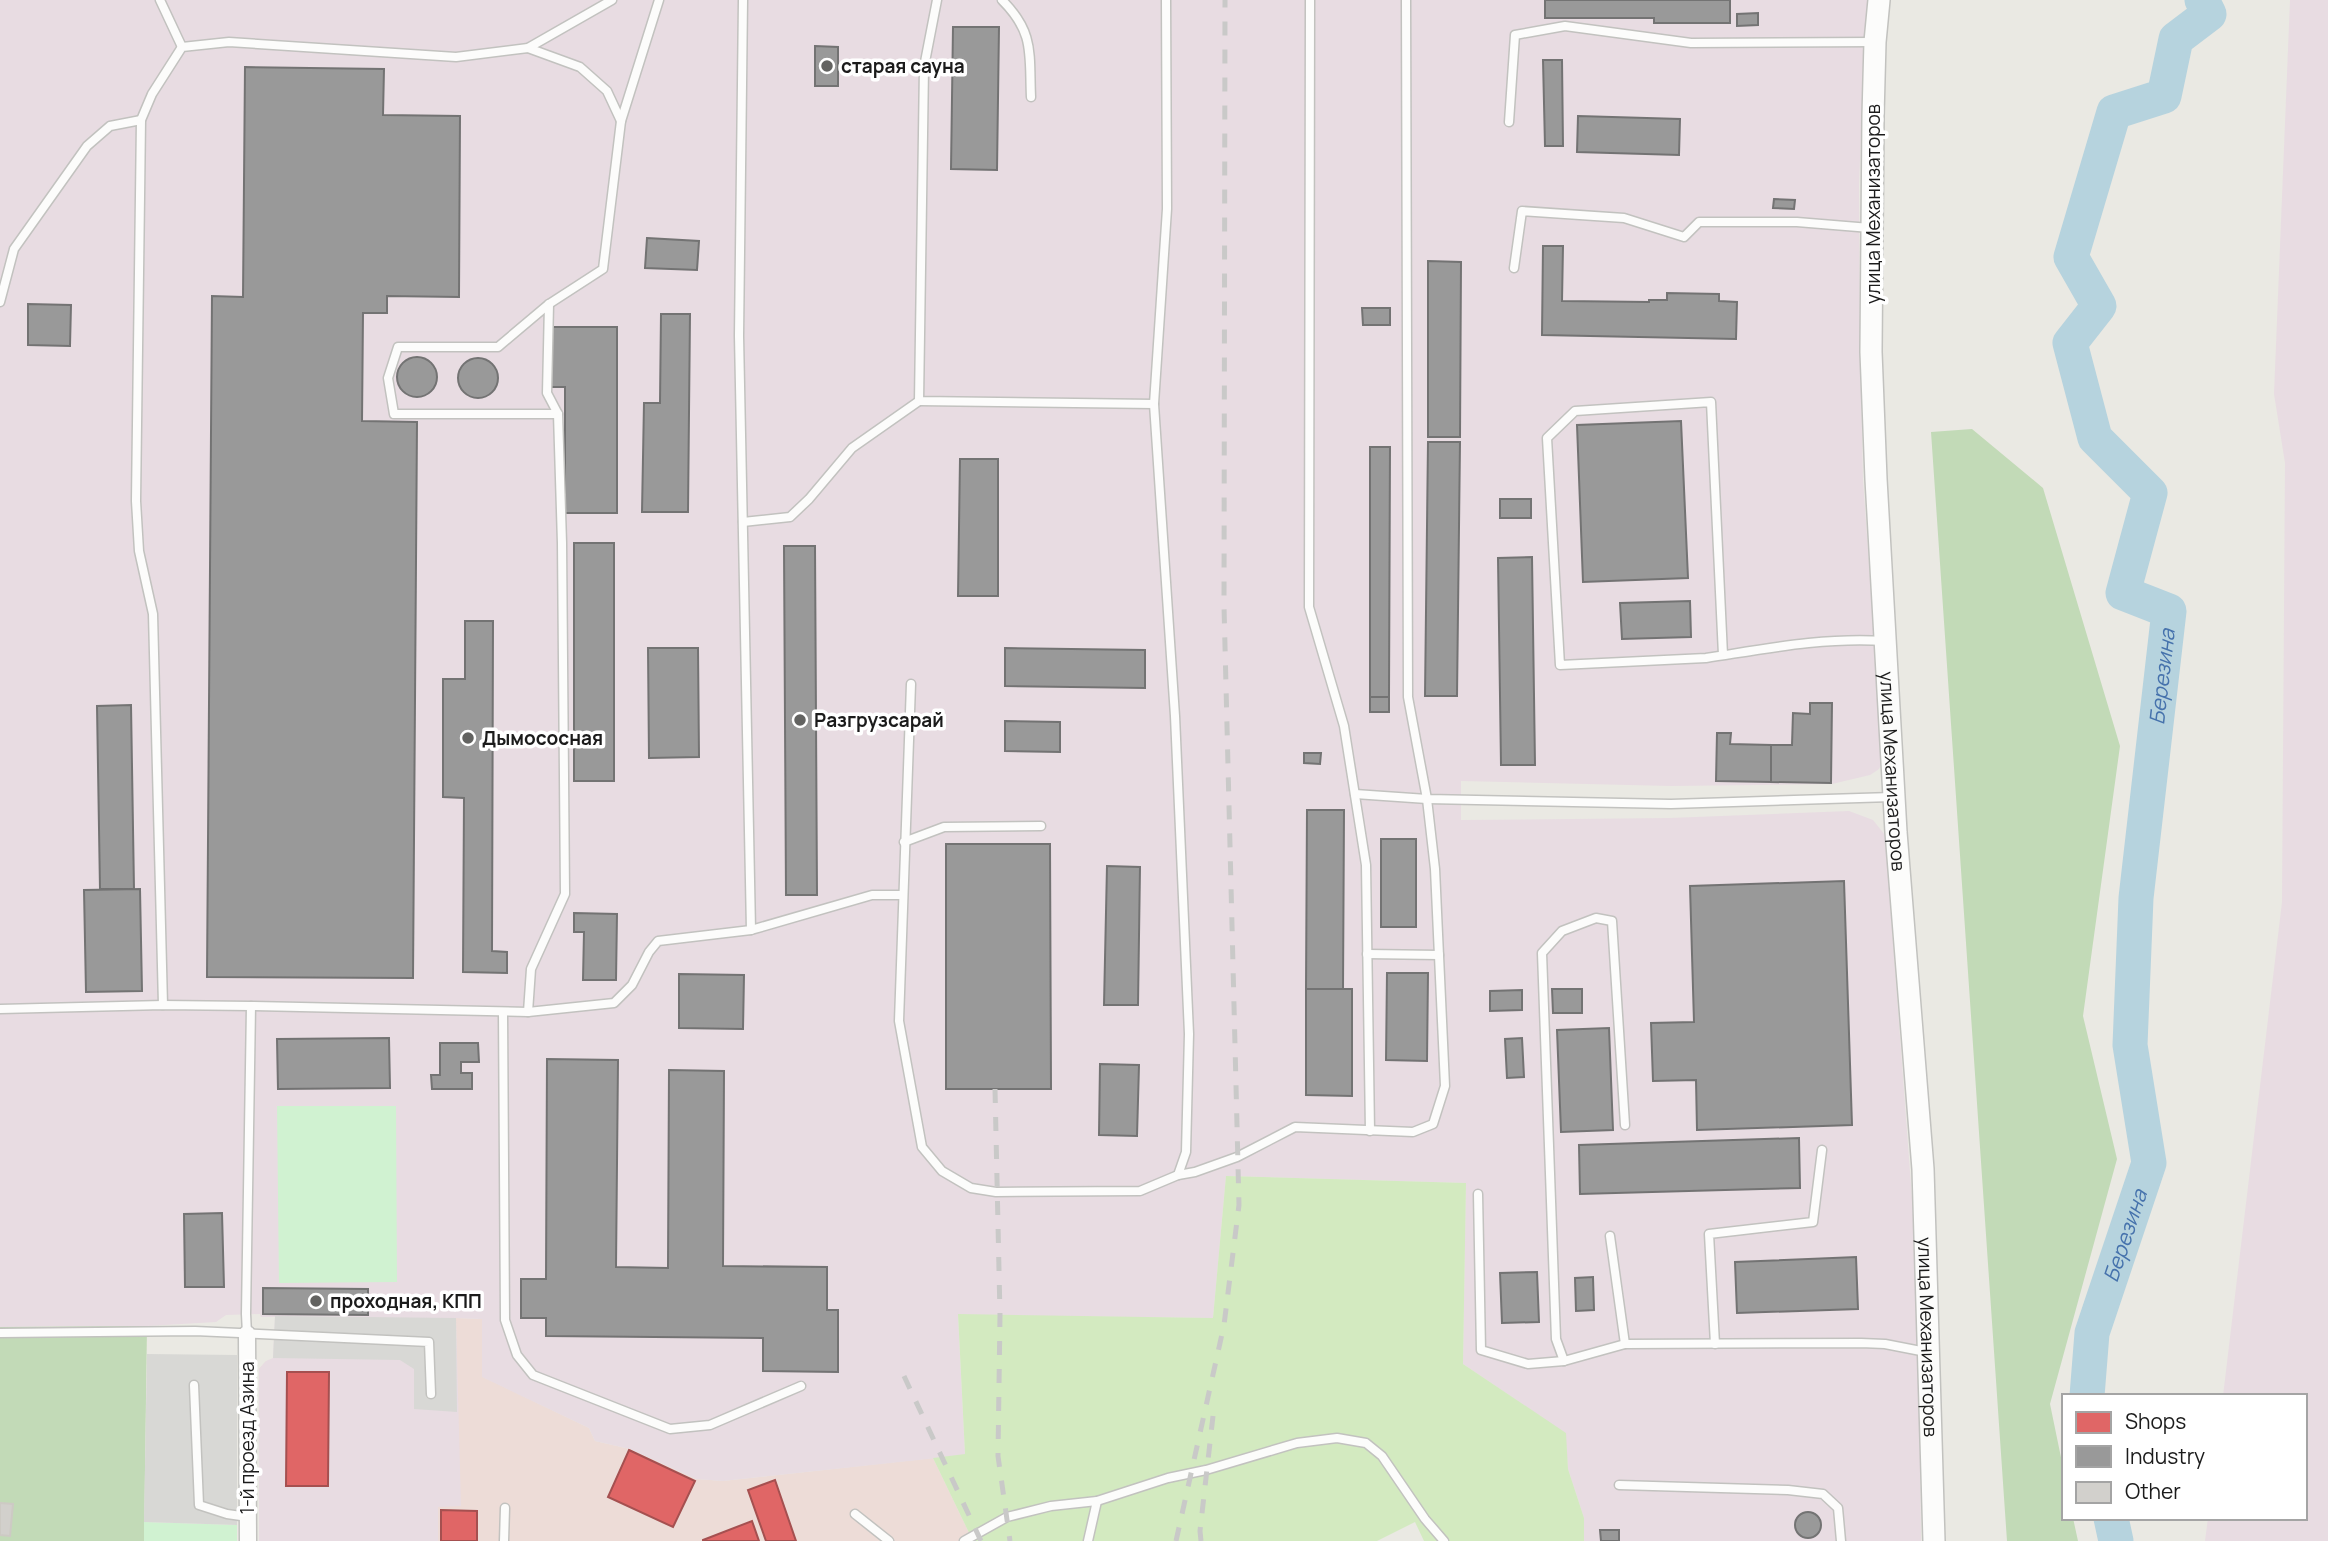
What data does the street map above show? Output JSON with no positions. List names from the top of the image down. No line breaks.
{"streets":{"street":["улица Механизаторов","1-й проезд Азина"]},"water":["Березина"],"places":["старая сауна","Разгрузсарай","Дымососная","проходная, КПП"],"legend":["Shops","Industry","Other"]}
